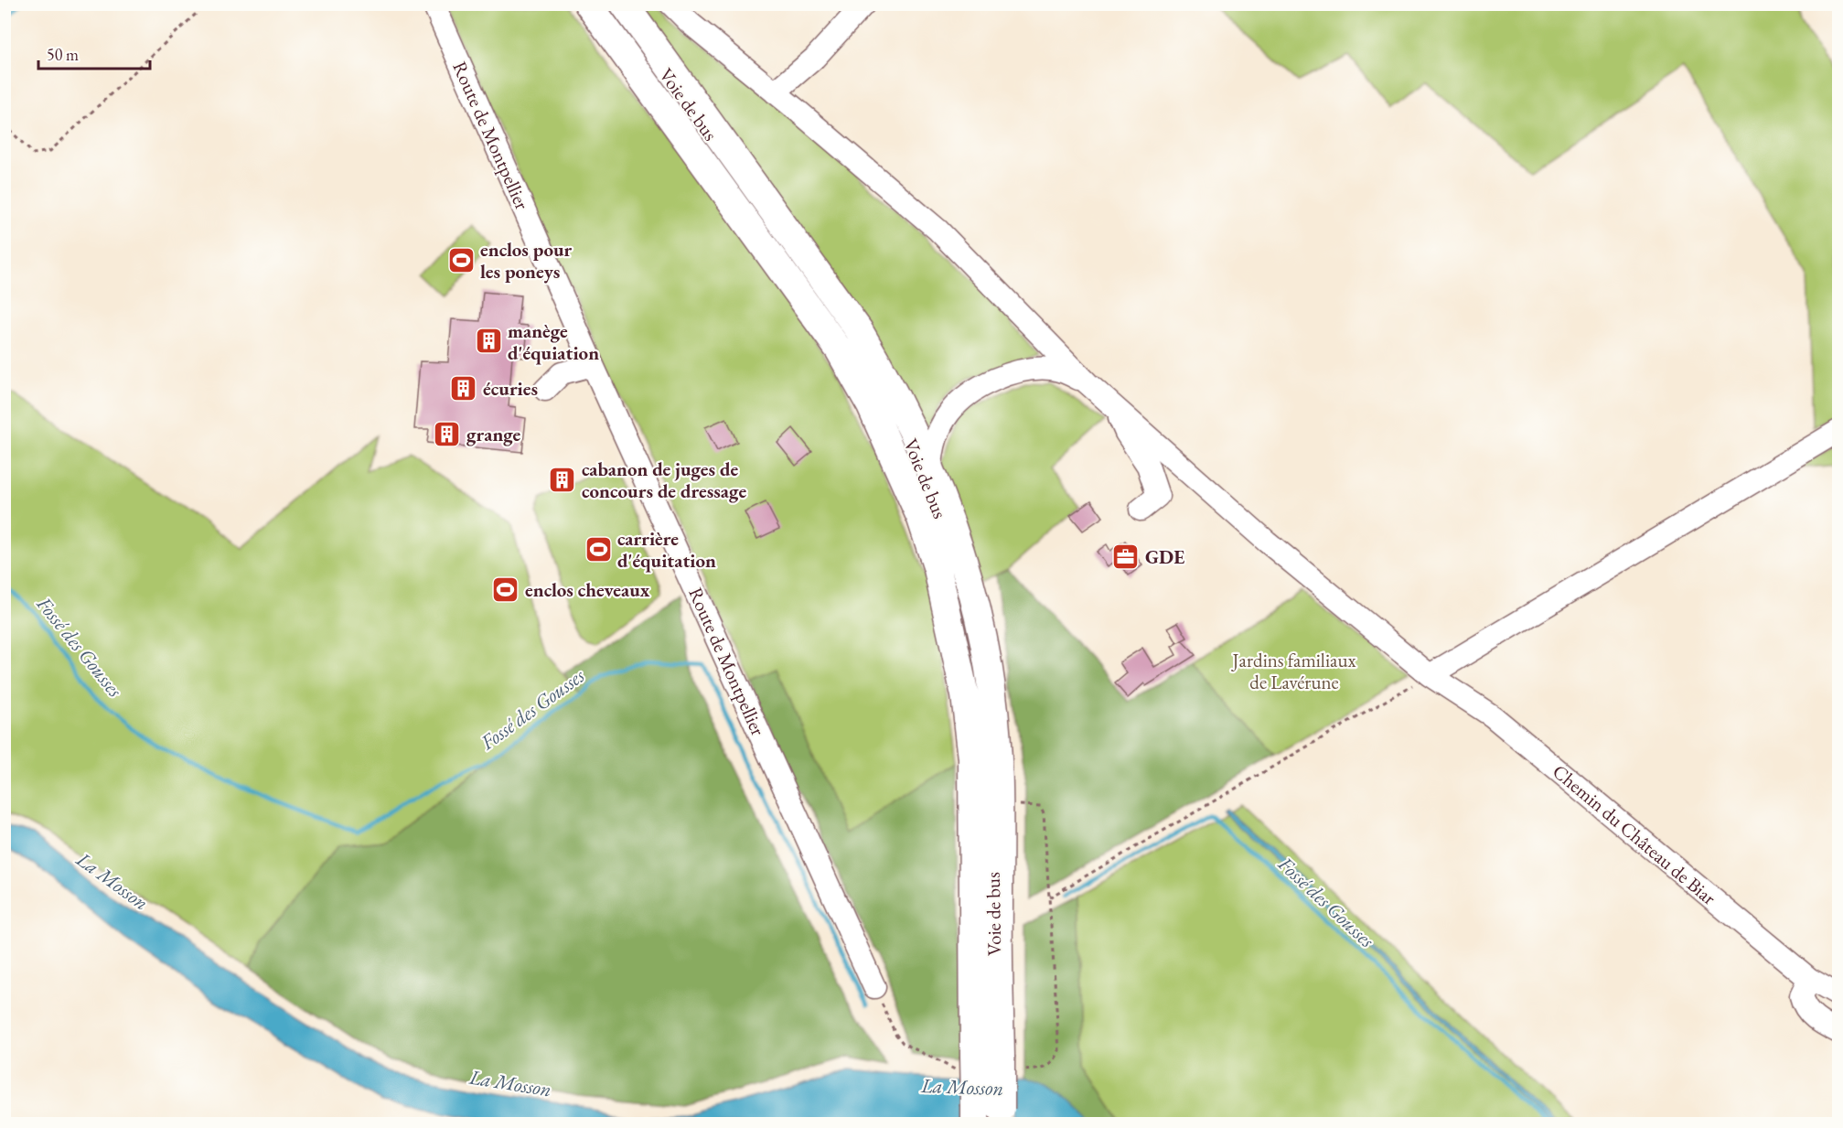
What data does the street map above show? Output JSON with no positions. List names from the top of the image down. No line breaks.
{"streets":{"street":["Route de Montpellier","Chemin du Château de Biar"]},"water":["Fossé des Gousses","La Mosson"],"parks":["Jardins familiaux de Lavérune"],"places":{"sports":["enclos pour les poneys","carrière d'équitation","enclos cheveaux"],"building":["manège d'équiation","écuries","grange","cabanon de juges de concours de dressage"],"office":["GDE"]},"scale_bar":"50 m"}
